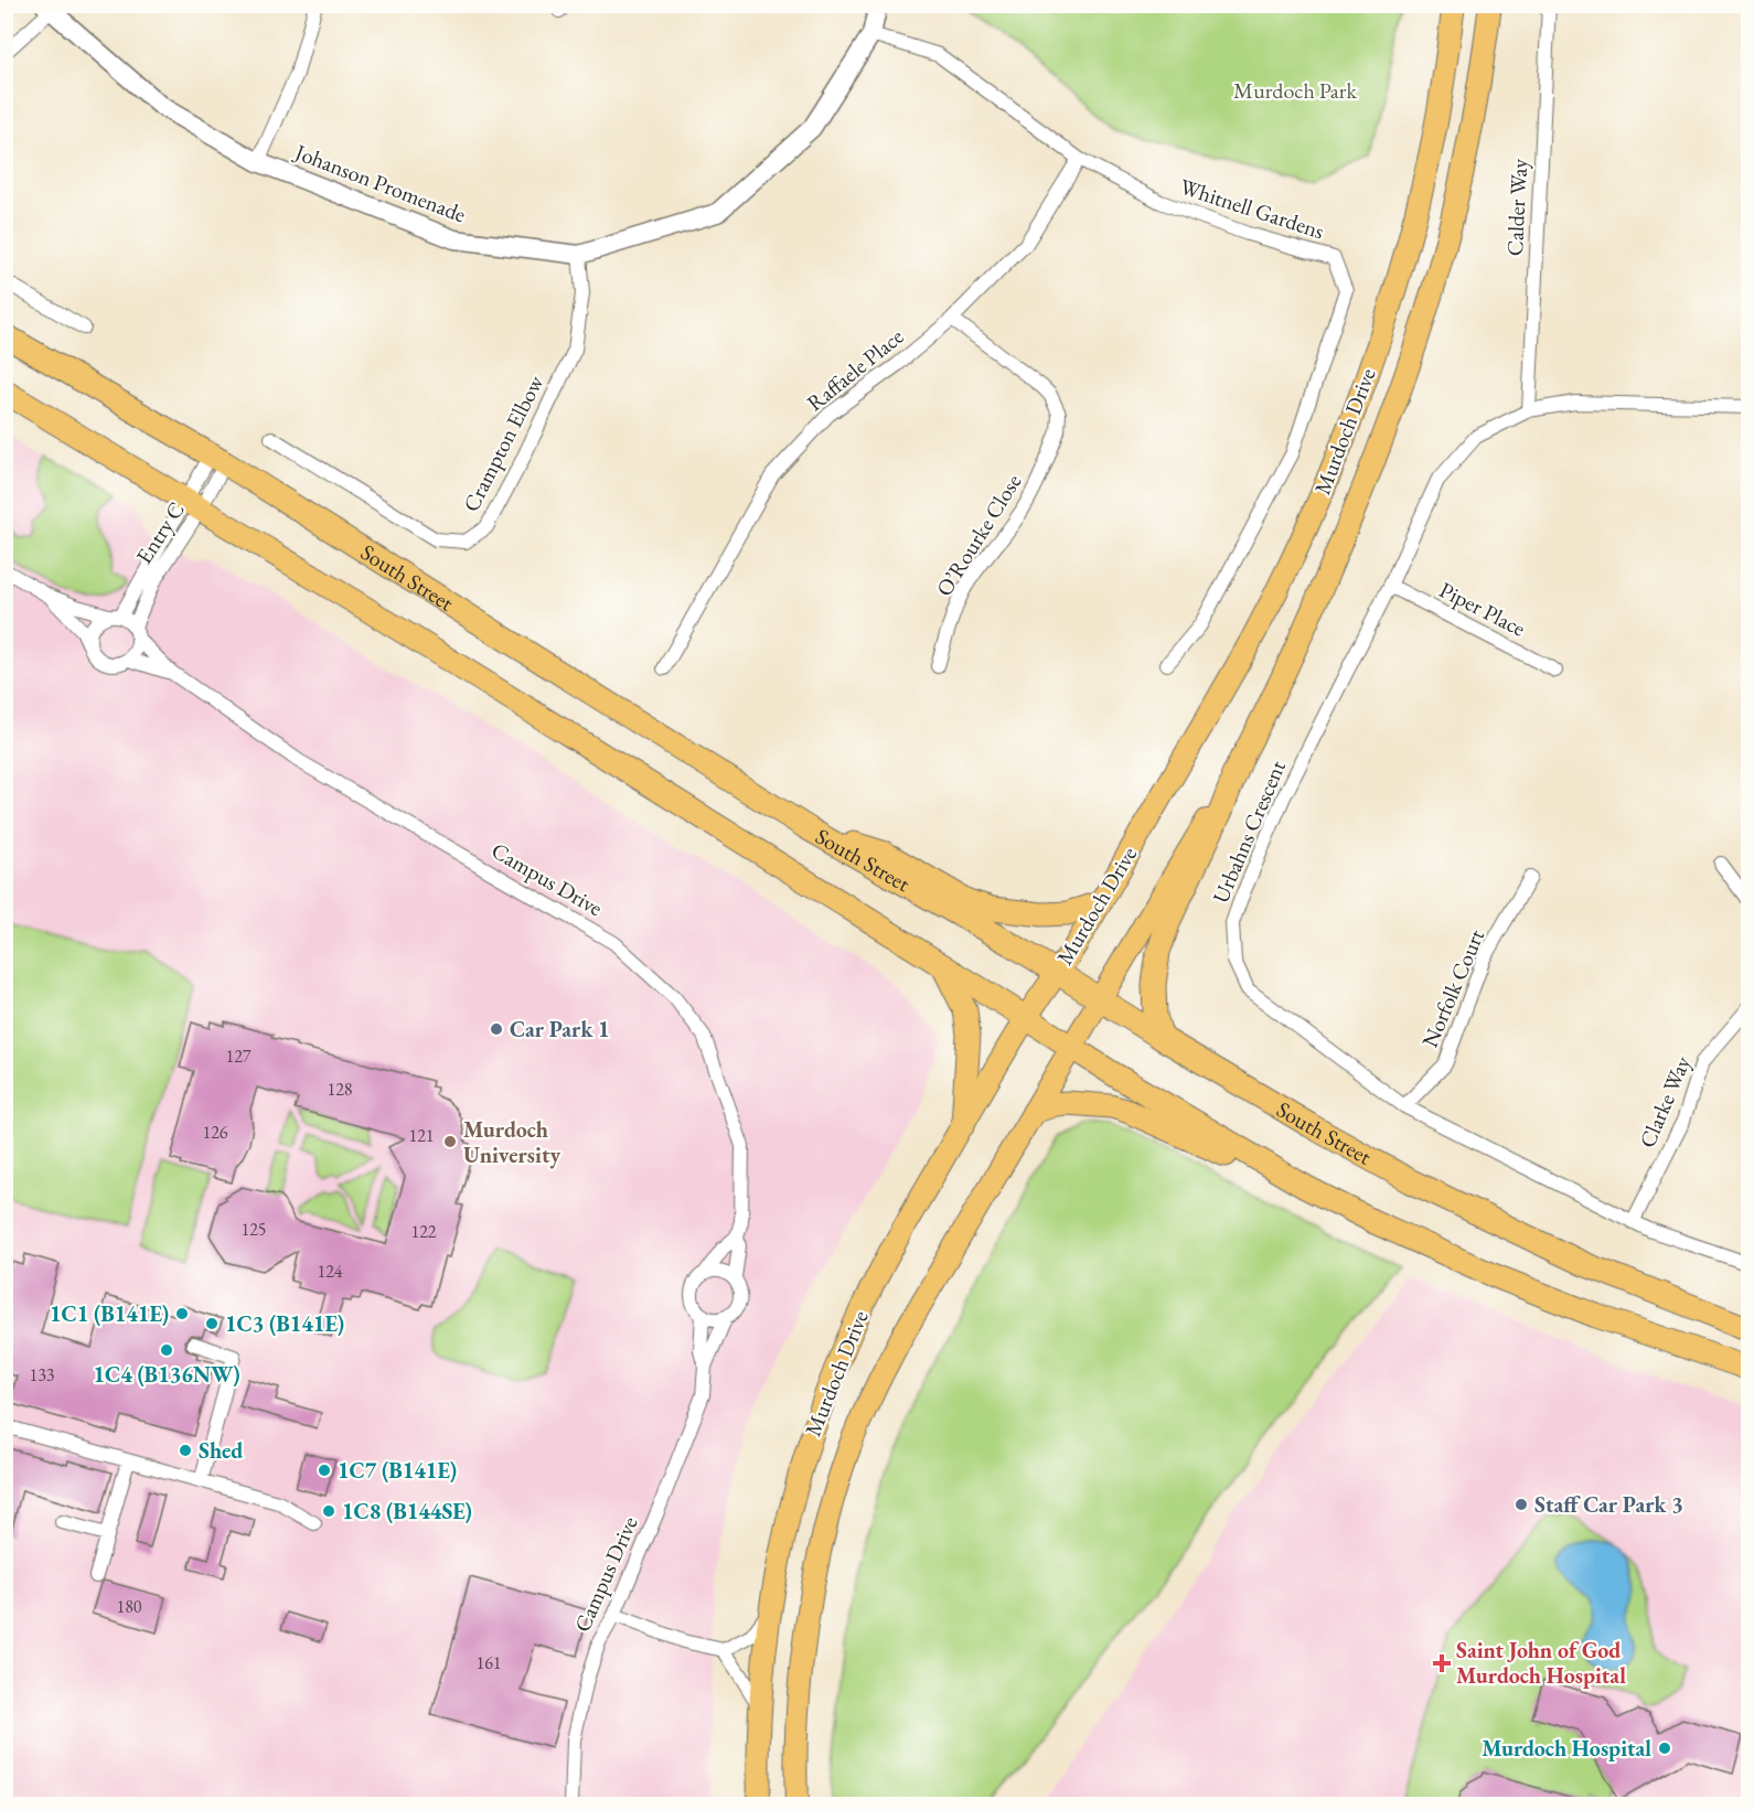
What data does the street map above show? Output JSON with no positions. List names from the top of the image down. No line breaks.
{"streets":{"highway":["South Street"],"main road":["Murdoch Drive"],"street":["Johanson Promenade","Calder Way","Whitnell Gardens","Raffaele Place","Crampton Elbow","Entry C","O’Rourke Close","Piper Place","Urbahns Crescent","Campus Drive","Norfolk Court","Clarke Way"]},"crossings":[["Johanson Promenade","Whitnell Gardens"],["Johanson Promenade","Crampton Elbow"],["Calder Way","Urbahns Crescent"],["Whitnell Gardens","Raffaele Place"],["Raffaele Place","O’Rourke Close"],["Murdoch Drive","South Street"],["Entry C","South Street"],["Entry C","Campus Drive"],["Piper Place","Urbahns Crescent"],["Urbahns Crescent","Norfolk Court"],["Urbahns Crescent","Clarke Way"]],"parks":["Murdoch Park"],"places":{"other":["Car Park 1","Murdoch University","1C1 (B141E)","1C3 (B141E)","1C4 (B136NW)","Shed","1C7 (B141E)","Staff Car Park 3","1C8 (B144SE)","Murdoch Hospital"],"health":["Saint John of God Murdoch Hospital"]},"house_numbers":["127","128","126","121","125","122","124","133","180","161"]}
